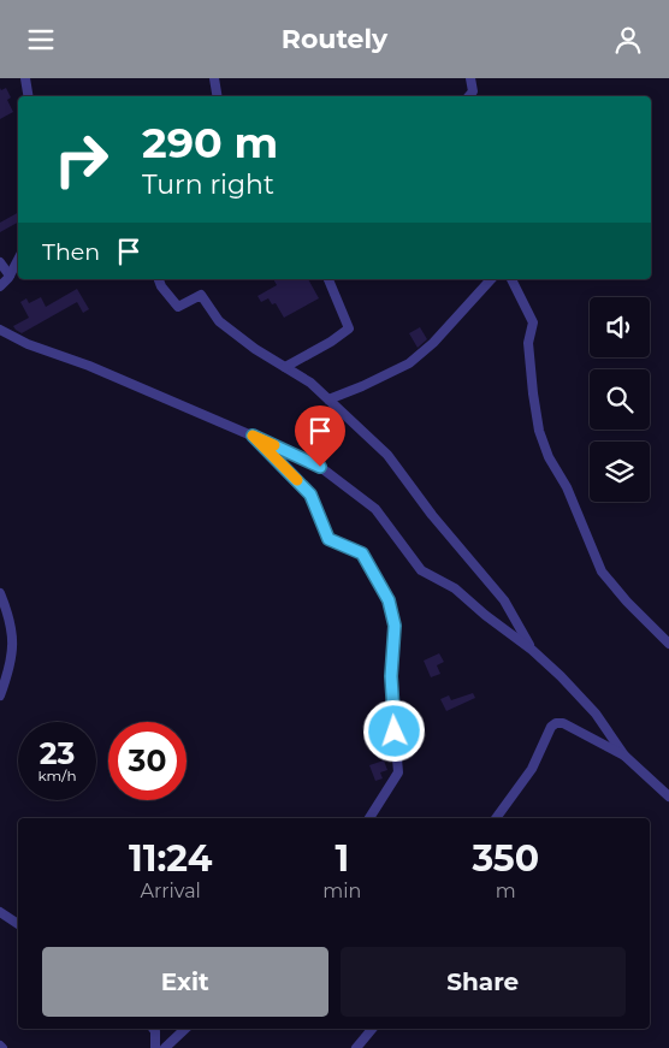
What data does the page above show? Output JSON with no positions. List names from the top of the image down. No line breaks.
{"page":{"header":"Routely","turn":["290 m","Turn right"],"then":"Then","speed":"23 km/h","limit":"30","eta":["11:24","Arrival","1","min","350","m"],"buttons":["Exit","Share"]}}
